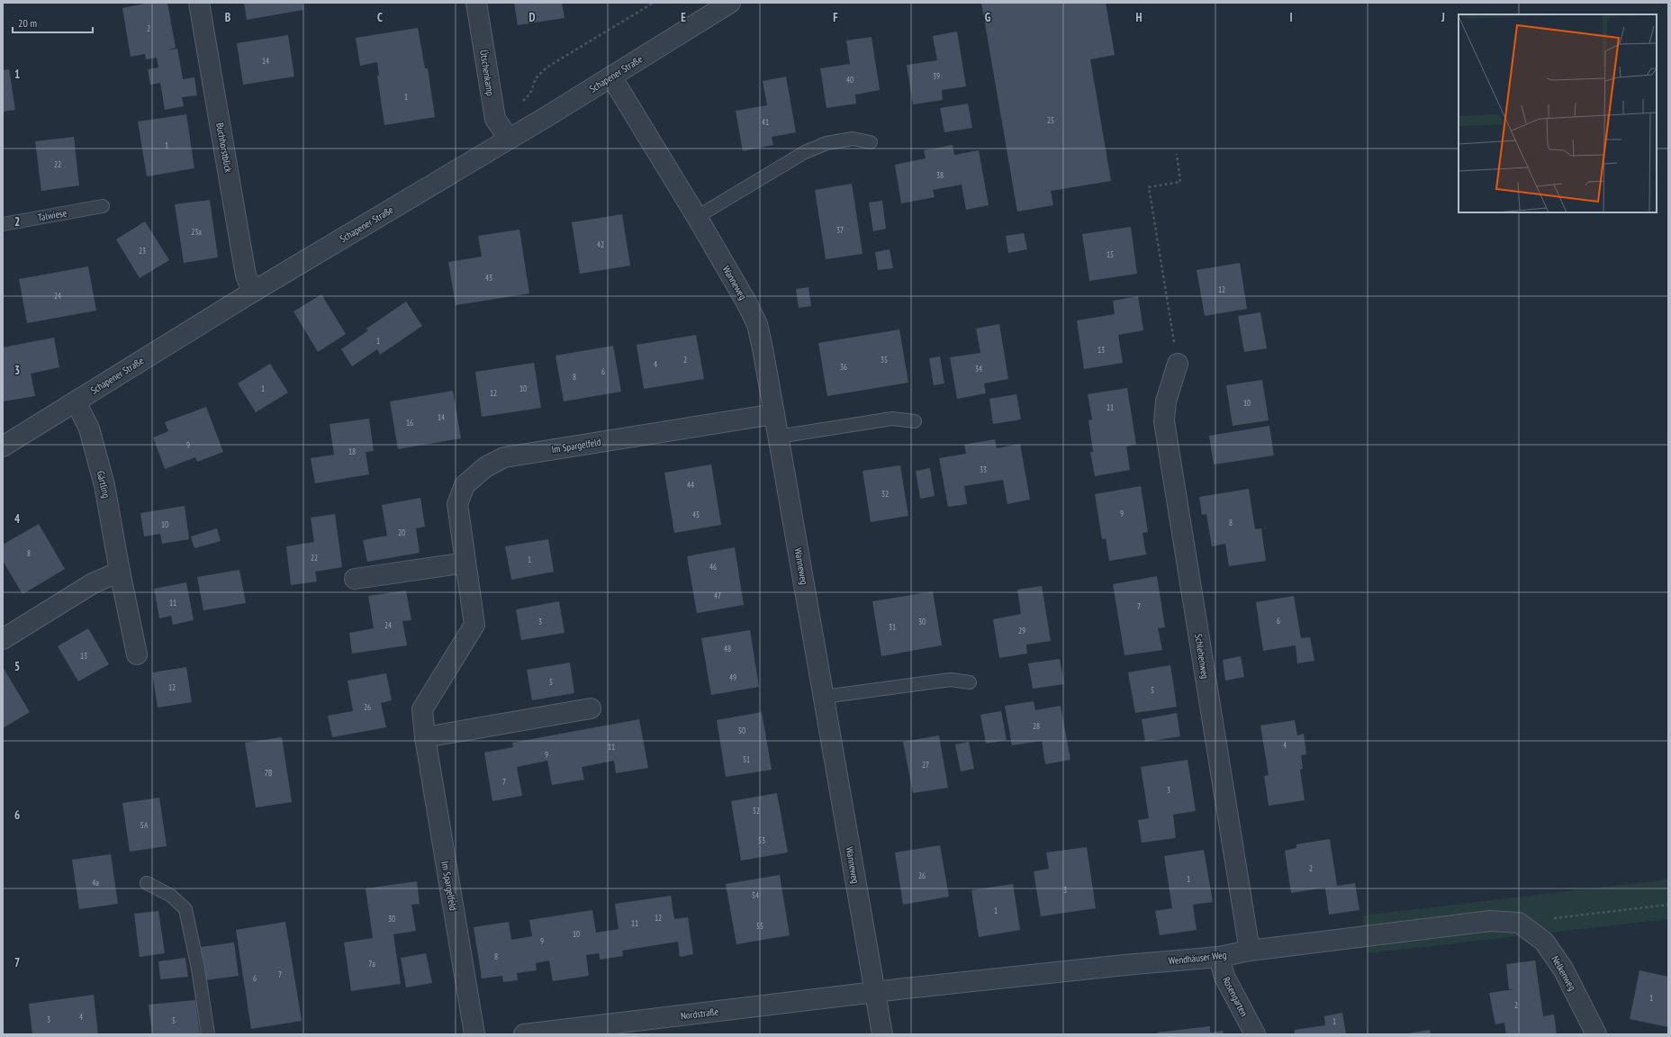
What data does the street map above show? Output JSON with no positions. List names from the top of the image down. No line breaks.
{"streets":{"street":["Ütschenkamp","Schapener Straße","Buchhorstblick","Wanneweg","Im Spargelfeld","Gärtling","Schlehenweg","Wendhäuser Weg","Nelkenweg","Rosengarten","Nordstraße"],"lane":["Talwiese"]},"crossings":[["Ütschenkamp","Schapener Straße"],["Schapener Straße","Buchhorstblick"],["Schapener Straße","Wanneweg"],["Schapener Straße","Gärtling"],["Wanneweg","Im Spargelfeld"],["Wanneweg","Wendhäuser Weg"],["Wanneweg","Nordstraße"],["Schlehenweg","Wendhäuser Weg"],["Wendhäuser Weg","Nelkenweg"],["Wendhäuser Weg","Rosengarten"],["Wendhäuser Weg","Nordstraße"]],"house_numbers":["2","14","39","40","1","25","41","1","22","38","37","23a","42","23","15","43","12","24","1","13","2","35","4","36","34","6","8","1","10","12","10","11","14","16","9","18","33","44","32","9","45","8","10","20","8","22","1","46","47","11","7","6","3","30","24","31","29","48","13","49","5","12","5","26","28","50","4","11","9","51","27","7B","7","3","52","5A","53","2","26","1","4a","3","54","1","12","30","11","55","10","9","8","7a","7","6","1","2","4","3","5","1"],"scale_bar":"20 m","grid":{"columns":["B","C","D","E","F","G","H","I","J"],"rows":["1","2","3","4","5","6","7"]}}
